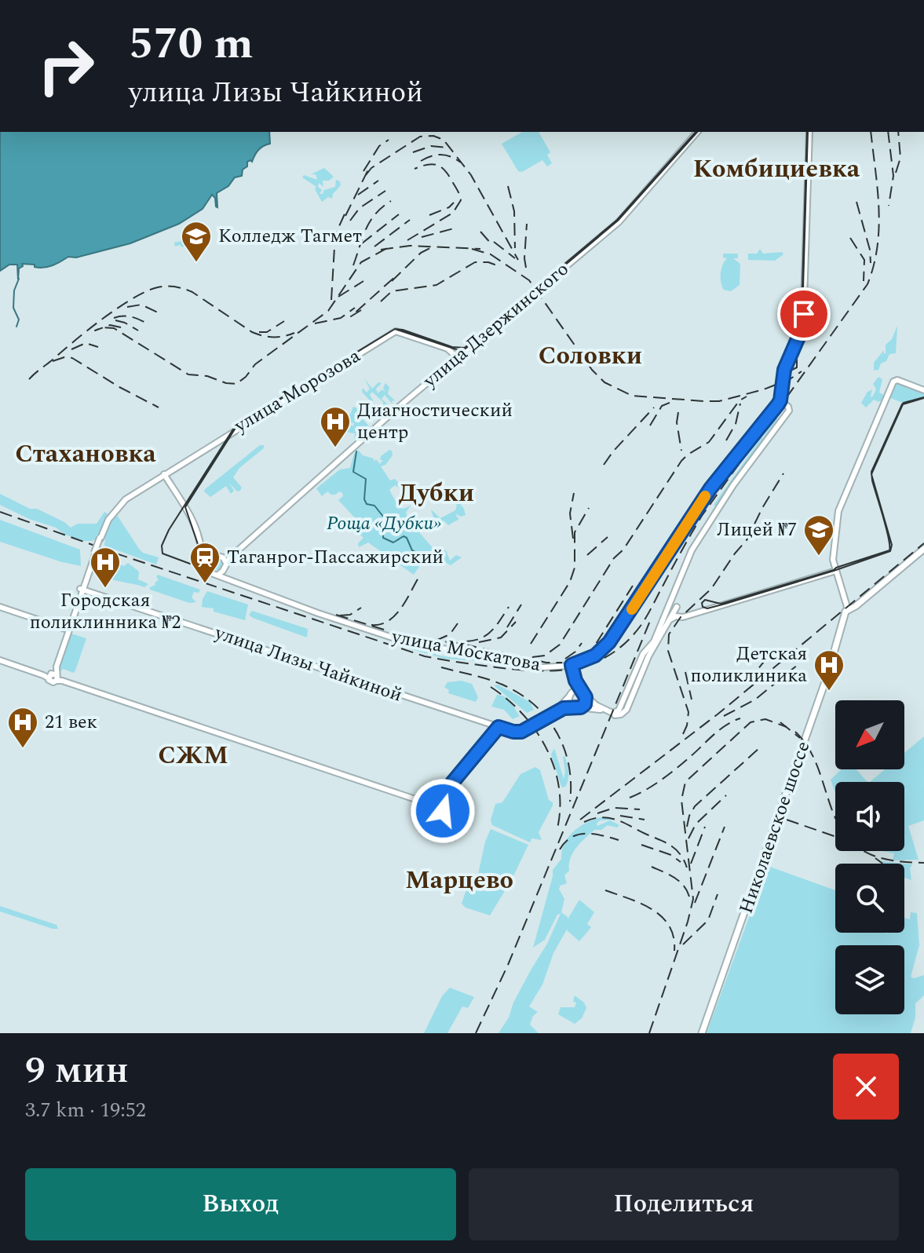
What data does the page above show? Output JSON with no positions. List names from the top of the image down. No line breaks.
{"streets":{"main road":["улица Дзержинского","улица Морозова","улица Москатова","улица Лизы Чайкиной","Николаевское шоссе"]},"crossings":[["улица Дзержинского","улица Морозова"],["улица Морозова","улица Лизы Чайкиной"]],"districts":["Комбициевка","Соловки","Стахановка","Дубки","СЖМ","Марцево"],"parks":["Роща «Дубки»"],"places":{"school or university":["Колледж Тагмет","Лицей №7"],"hospital":["Диагностический центр","Городская поликлинника №2","Детская поликлиника","21 век"],"station":["Таганрог-Пассажирский"]},"north":"bottom left","page":{"turn":["570 m","улица Лизы Чайкиной"],"heading":["9 мин","3.7 km · 19:52"],"buttons":["Выход","Поделиться"]}}
